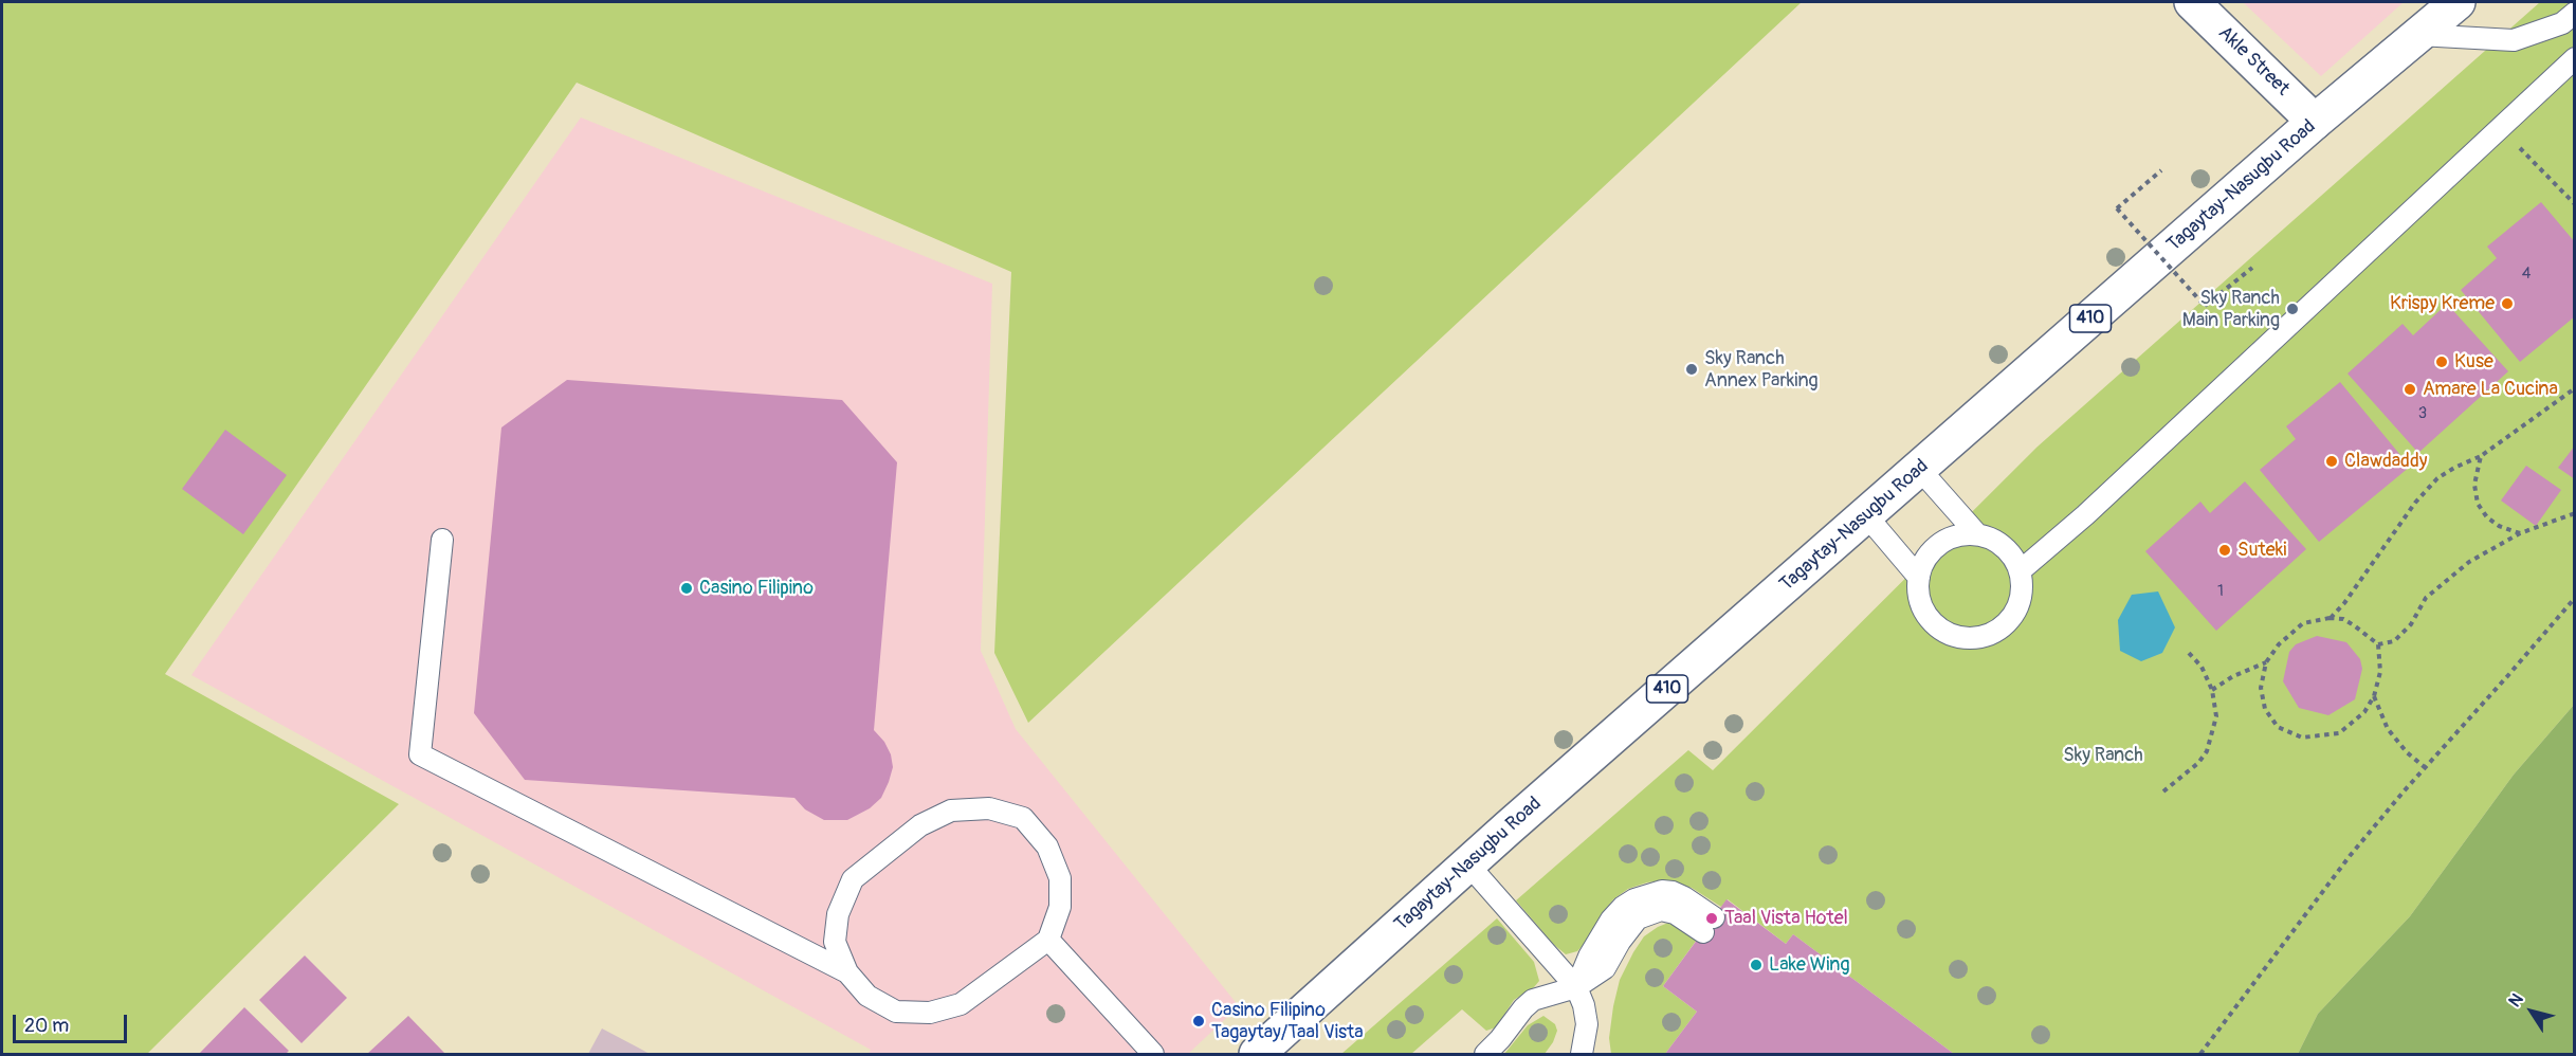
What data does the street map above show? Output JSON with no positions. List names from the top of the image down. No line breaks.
{"streets":{"main road":["Akle Street","Tagaytay-Nasugbu Road","410"]},"crossings":[["Akle Street","Tagaytay-Nasugbu Road"]],"parks":["Sky Ranch"],"places":["Krispy Kreme","Sky Ranch Main Parking","Kuse","Sky Ranch Annex Parking","Amare La Cucina","Clawdaddy","Suteki","Casino Filipino","Taal Vista Hotel","Lake Wing","Casino Filipino Tagaytay/Taal Vista"],"house_numbers":["4","3","1"],"scale_bar":"20 m","north":"top left"}
